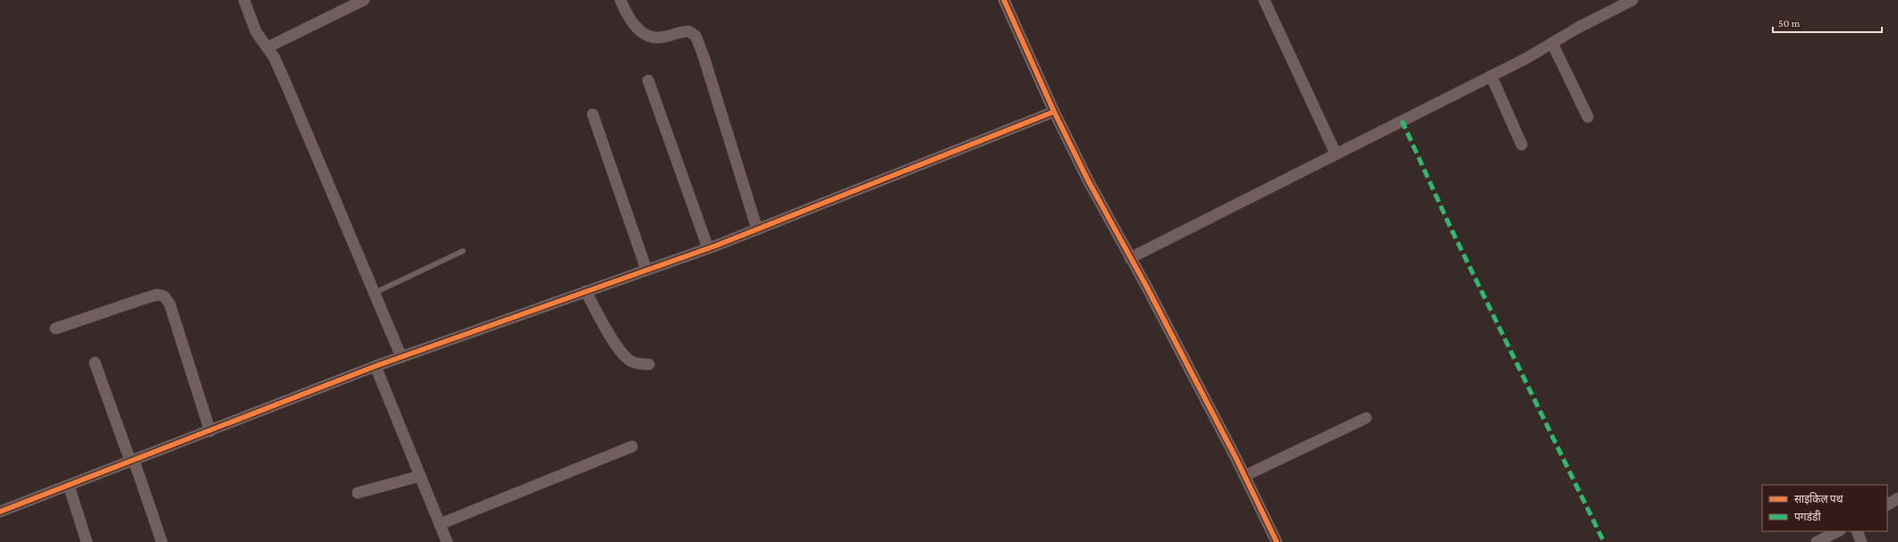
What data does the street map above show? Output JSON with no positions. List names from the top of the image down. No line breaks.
{"legend":["साइकिल पथ","पगडंडी"],"scale_bar":"50 m"}
